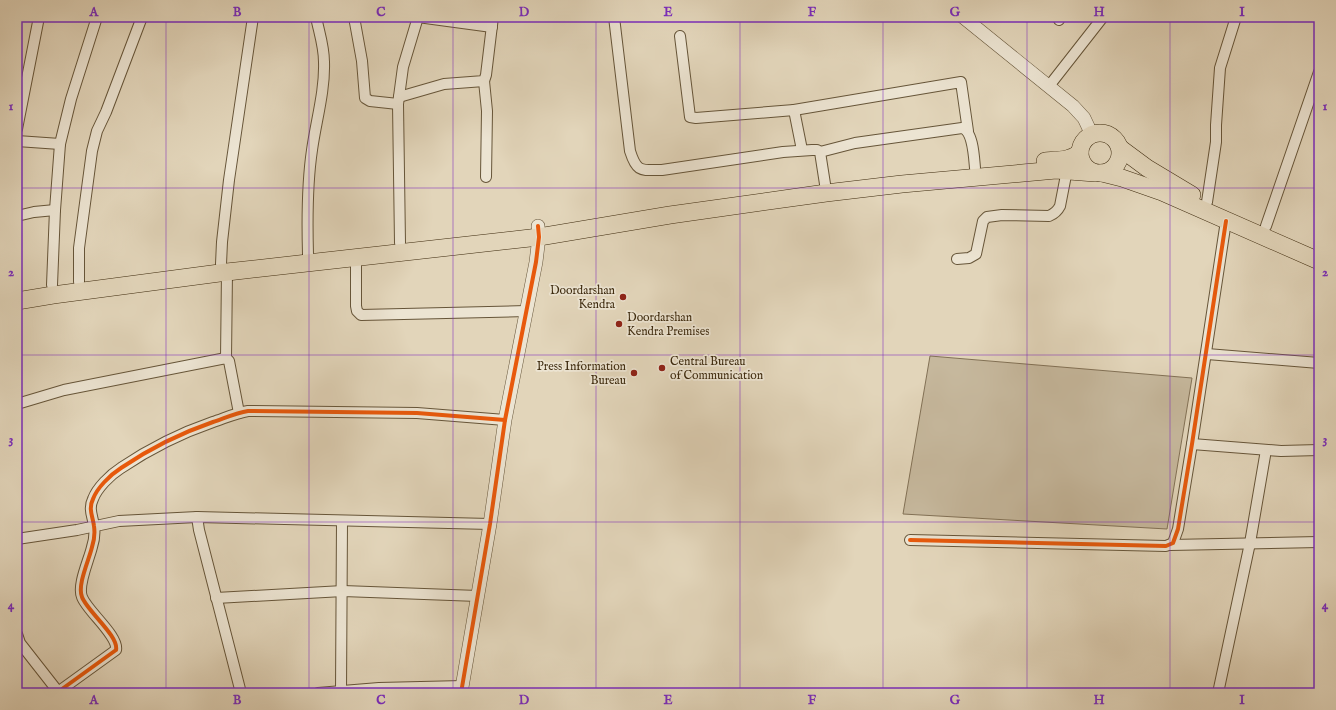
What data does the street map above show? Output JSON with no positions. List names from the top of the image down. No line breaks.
{"places":["Doordarshan Kendra","Doordarshan Kendra Premises","Central Bureau of Communication","Press Information Bureau"],"grid":{"columns":["A","B","C","D","E","F","G","H","I"],"rows":["1","2","3","4"]}}
